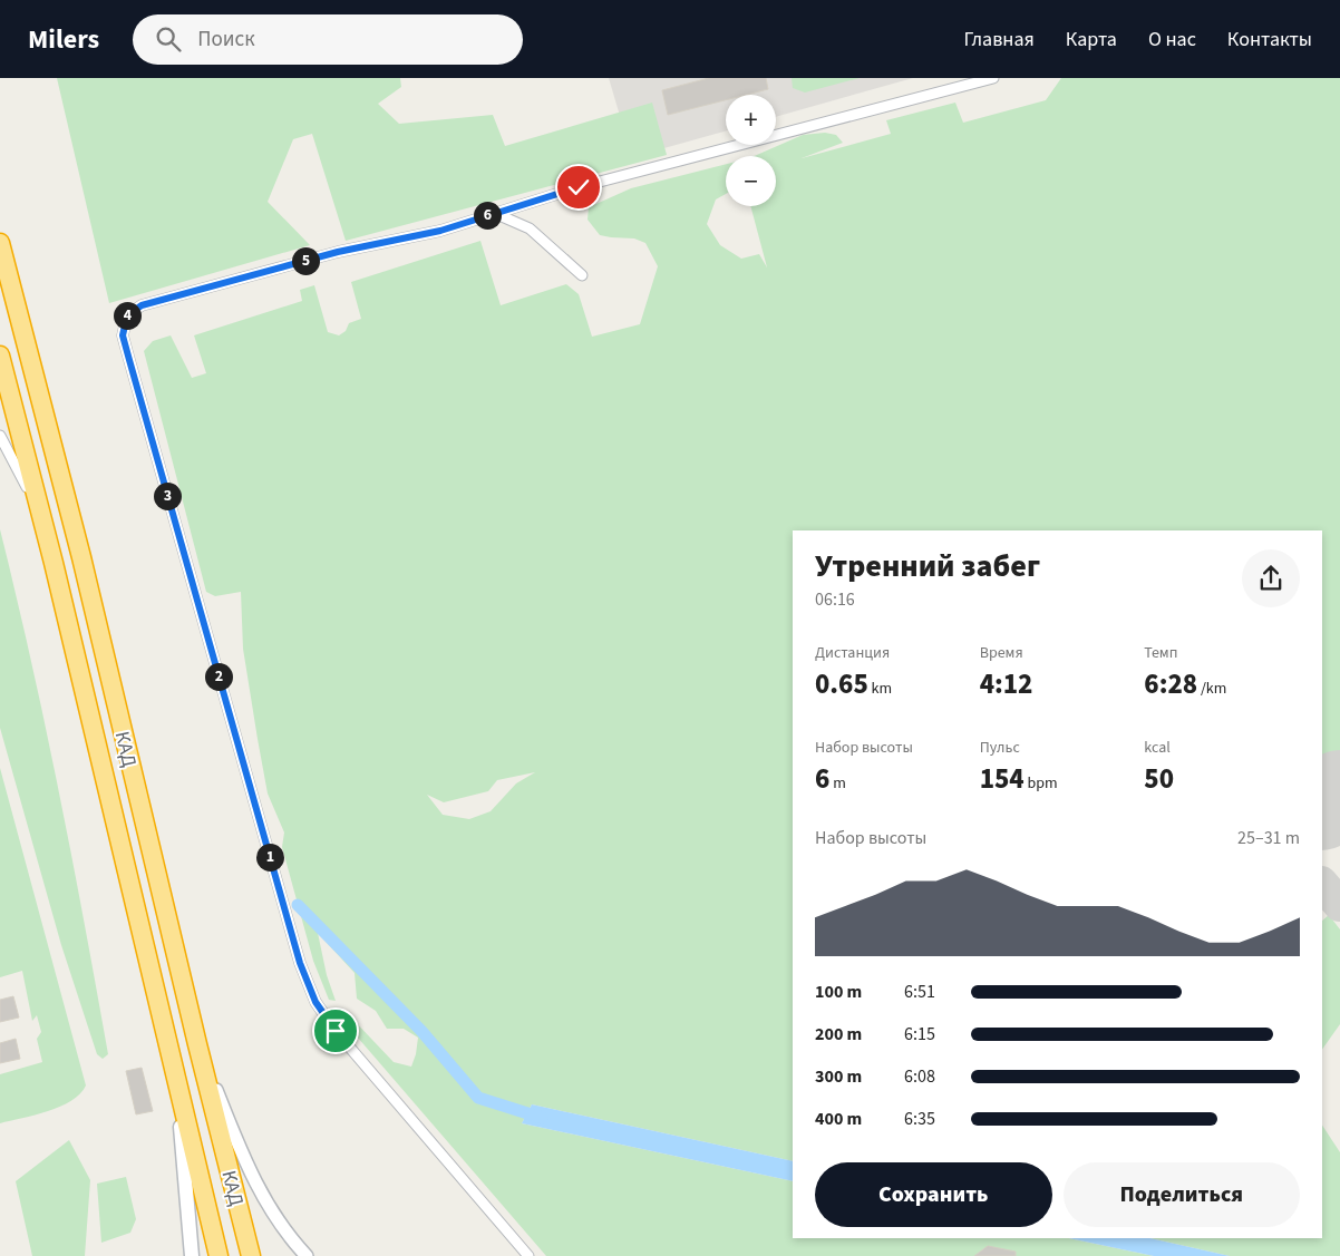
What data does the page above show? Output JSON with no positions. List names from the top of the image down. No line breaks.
{"streets":{"highway":["КАД"]},"page":{"header":"Milers","search":"Поиск","nav":["Главная","Карта","О нас","Контакты"],"map_buttons":["+","−"],"pins":["6","5","4","3","2","1"],"heading":["Утренний забег","06:16"],"stats":[["Дистанция","0.65 km"],["Время","4:12"],["Темп","6:28 /km"],["Набор высоты","6 m"],["Пульс","154 bpm"],["kcal","50"]],"chart":["Набор высоты","25–31 m"],"list":[{"name":"100 m","note":"6:51"},{"name":"200 m","note":"6:15"},{"name":"300 m","note":"6:08"},{"name":"400 m","note":"6:35"}],"buttons":["Сохранить","Поделиться"]}}
